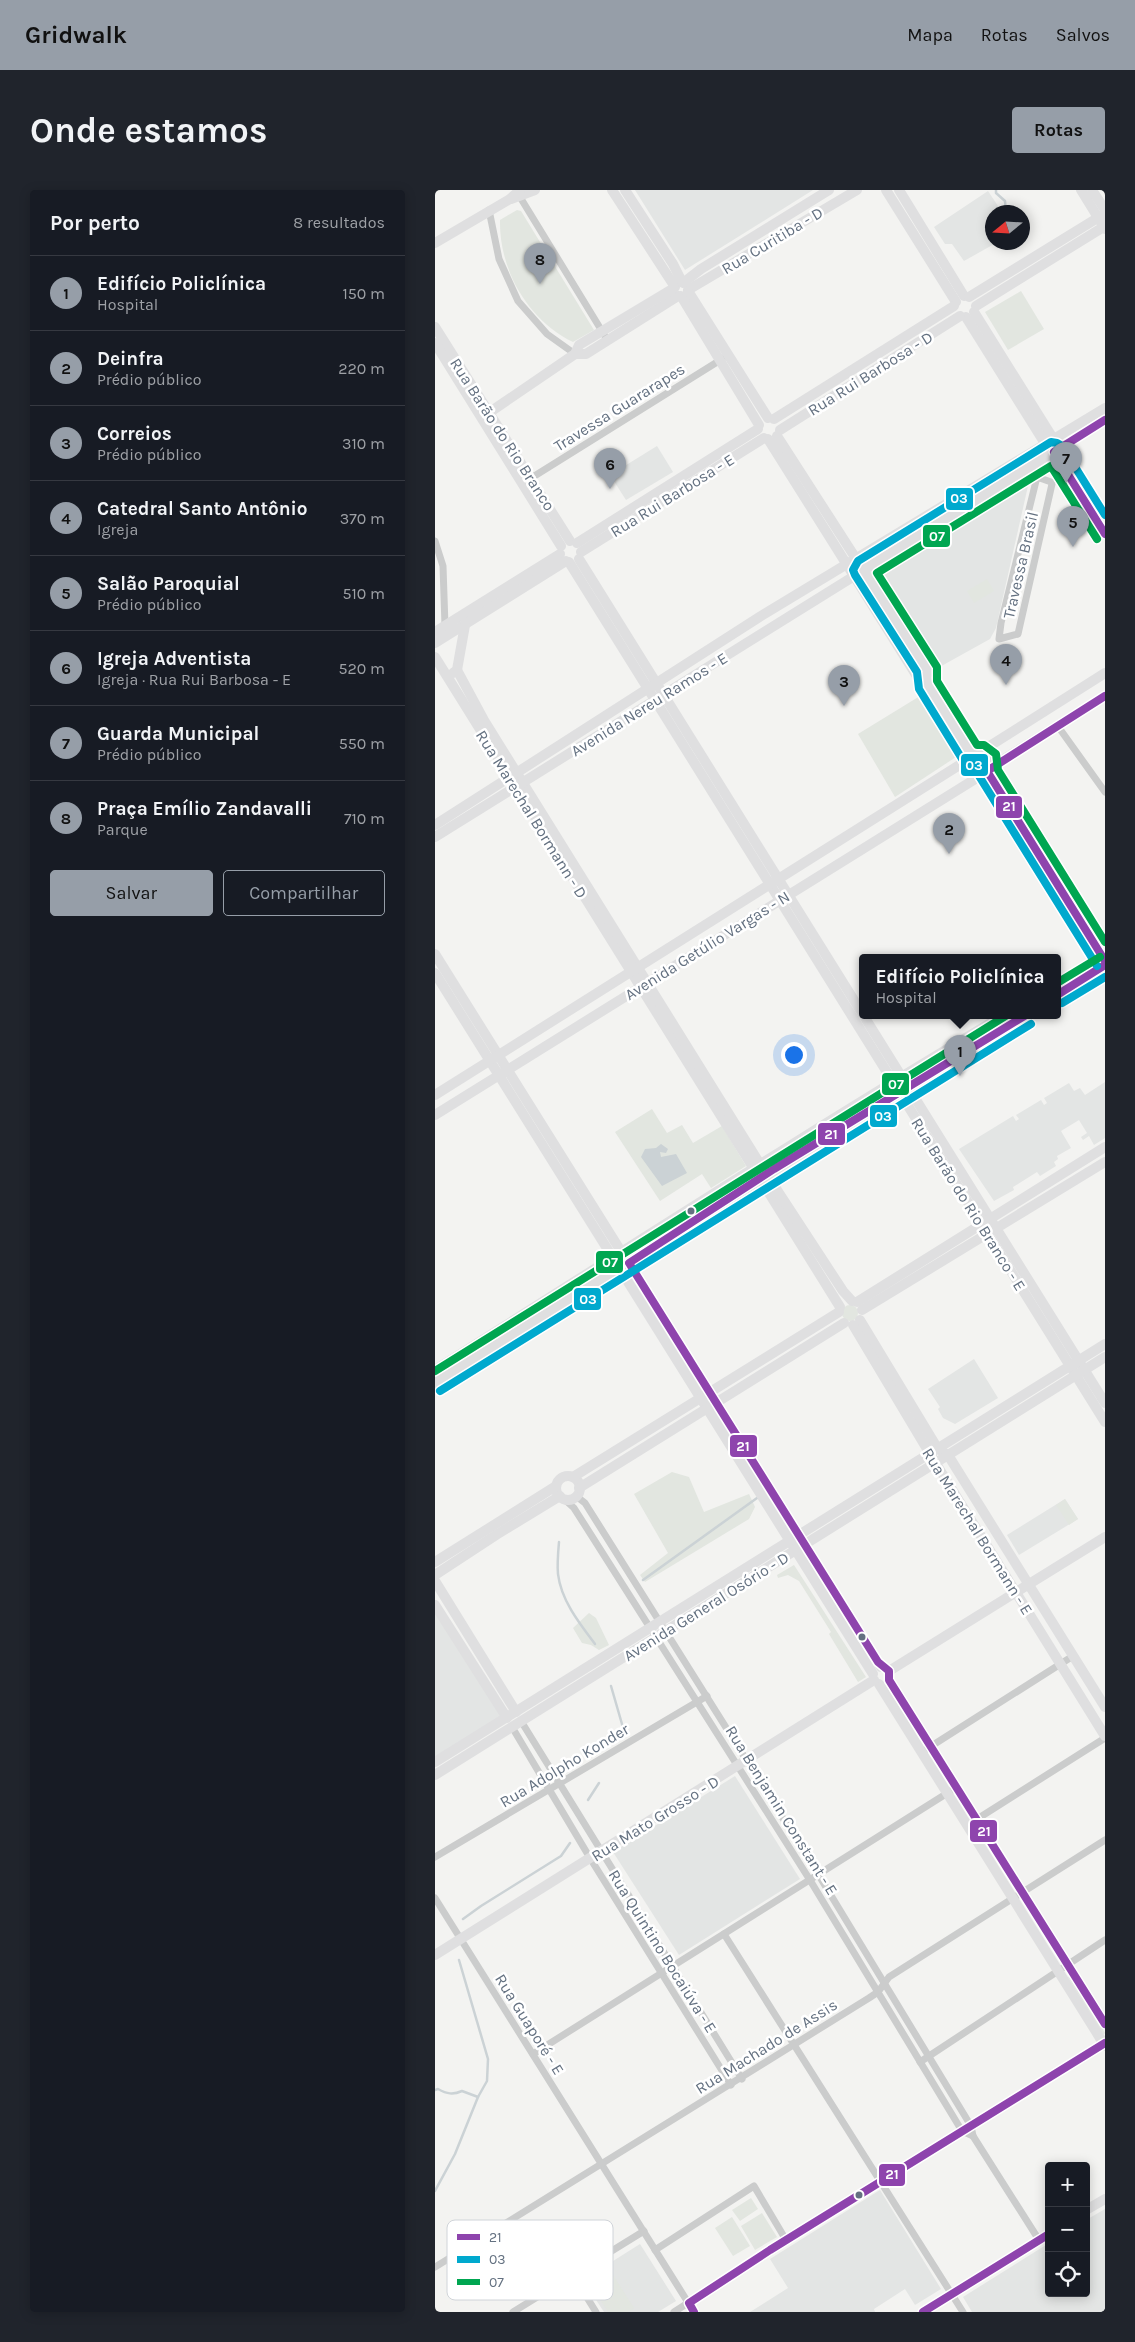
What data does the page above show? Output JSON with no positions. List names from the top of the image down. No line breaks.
{"streets":{"street":["Rua Curitiba - D","Rua Rui Barbosa - D","Travessa Guararapes","Rua Barão do Rio Branco","Rua Rui Barbosa - E","Travessa Brasil","Avenida Nereu Ramos - E","Rua Marechal Bormann - D","Avenida Getúlio Vargas - N","Rua Barão do Rio Branco - E","Rua Marechal Bormann - E","Avenida General Osório - D","Rua Adolpho Konder","Rua Benjamin Constant - E","Rua Mato Grosso - D","Rua Quintino Bocaiúva - E","Rua Guaporé - E","Rua Machado de Assis"]},"crossings":[["Rua Rui Barbosa - D","Rua Rui Barbosa - E"],["Travessa Guararapes","Rua Barão do Rio Branco"],["Rua Barão do Rio Branco","Rua Rui Barbosa - E"],["Rua Barão do Rio Branco","Avenida Nereu Ramos - E"],["Rua Barão do Rio Branco","Rua Barão do Rio Branco - E"],["Travessa Brasil","Avenida Nereu Ramos - E"],["Avenida Nereu Ramos - E","Rua Marechal Bormann - D"],["Avenida Nereu Ramos - E","Rua Barão do Rio Branco - E"],["Rua Marechal Bormann - D","Avenida Getúlio Vargas - N"],["Rua Marechal Bormann - D","Rua Marechal Bormann - E"],["Avenida Getúlio Vargas - N","Rua Barão do Rio Branco - E"],["Avenida Getúlio Vargas - N","Rua Marechal Bormann - E"],["Rua Barão do Rio Branco - E","Avenida General Osório - D"],["Rua Marechal Bormann - E","Avenida General Osório - D"],["Avenida General Osório - D","Rua Benjamin Constant - E"],["Avenida General Osório - D","Rua Quintino Bocaiúva - E"],["Rua Adolpho Konder","Rua Benjamin Constant - E"],["Rua Adolpho Konder","Rua Quintino Bocaiúva - E"],["Rua Benjamin Constant - E","Rua Mato Grosso - D"],["Rua Benjamin Constant - E","Rua Machado de Assis"],["Rua Mato Grosso - D","Rua Quintino Bocaiúva - E"],["Rua Mato Grosso - D","Rua Guaporé - E"],["Rua Quintino Bocaiúva - E","Rua Machado de Assis"],["Rua Guaporé - E","Rua Machado de Assis"]],"lines":["transit line 21","transit line 03","transit line 07"],"legend":["21","03","07"],"north":"left","page":{"header":"Gridwalk","nav":["Mapa","Rotas","Salvos"],"buttons":["Rotas",["Salvar","Compartilhar"]],"title":"Onde estamos","heading":["Por perto","8 resultados"],"pins":["8","7","6","5","4","3","2","1"],"list":[{"mark":"1","name":"Edifício Policlínica","note":"Hospital","value":"150 m"},{"mark":"2","name":"Deinfra","note":"Prédio público","value":"220 m"},{"mark":"3","name":"Correios","note":"Prédio público","value":"310 m"},{"mark":"4","name":"Catedral Santo Antônio","note":"Igreja","value":"370 m"},{"mark":"5","name":"Salão Paroquial","note":"Prédio público","value":"510 m"},{"mark":"6","name":"Igreja Adventista","note":"Igreja · Rua Rui Barbosa - E","value":"520 m"},{"mark":"7","name":"Guarda Municipal","note":"Prédio público","value":"550 m"},{"mark":"8","name":"Praça Emílio Zandavalli","note":"Parque","value":"710 m"}],"popup":["Edifício Policlínica","Hospital"],"map_buttons":["+","−"]}}
